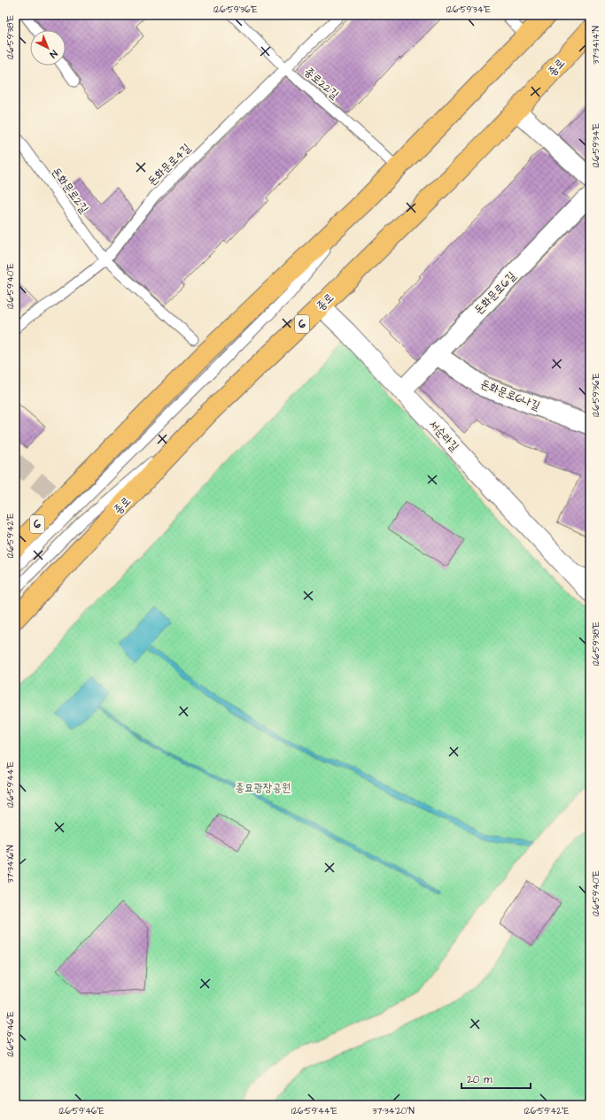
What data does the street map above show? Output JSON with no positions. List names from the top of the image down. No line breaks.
{"streets":{"main road":["종로","6"],"street":["돈화문로6길","돈화문로6나길","서순라길"],"lane":["종로22길","돈화문로4길","돈화문로2길"]},"crossings":[["종로","서순라길"],["종로22길","돈화문로4길"],["종로22길","6"],["돈화문로4길","돈화문로2길"],["돈화문로6길","돈화문로6나길"],["돈화문로6길","서순라길"]],"parks":["종묘광장공원"],"scale_bar":"20 m","north":"bottom right","coordinates":["126°59'36\"E","126°59'34\"E","126°59'38\"E","37°34'14\"N","126°59'40\"E","126°59'42\"E","126°59'44\"E","37°34'16\"N","126°59'46\"E","37°34'20\"N"]}
